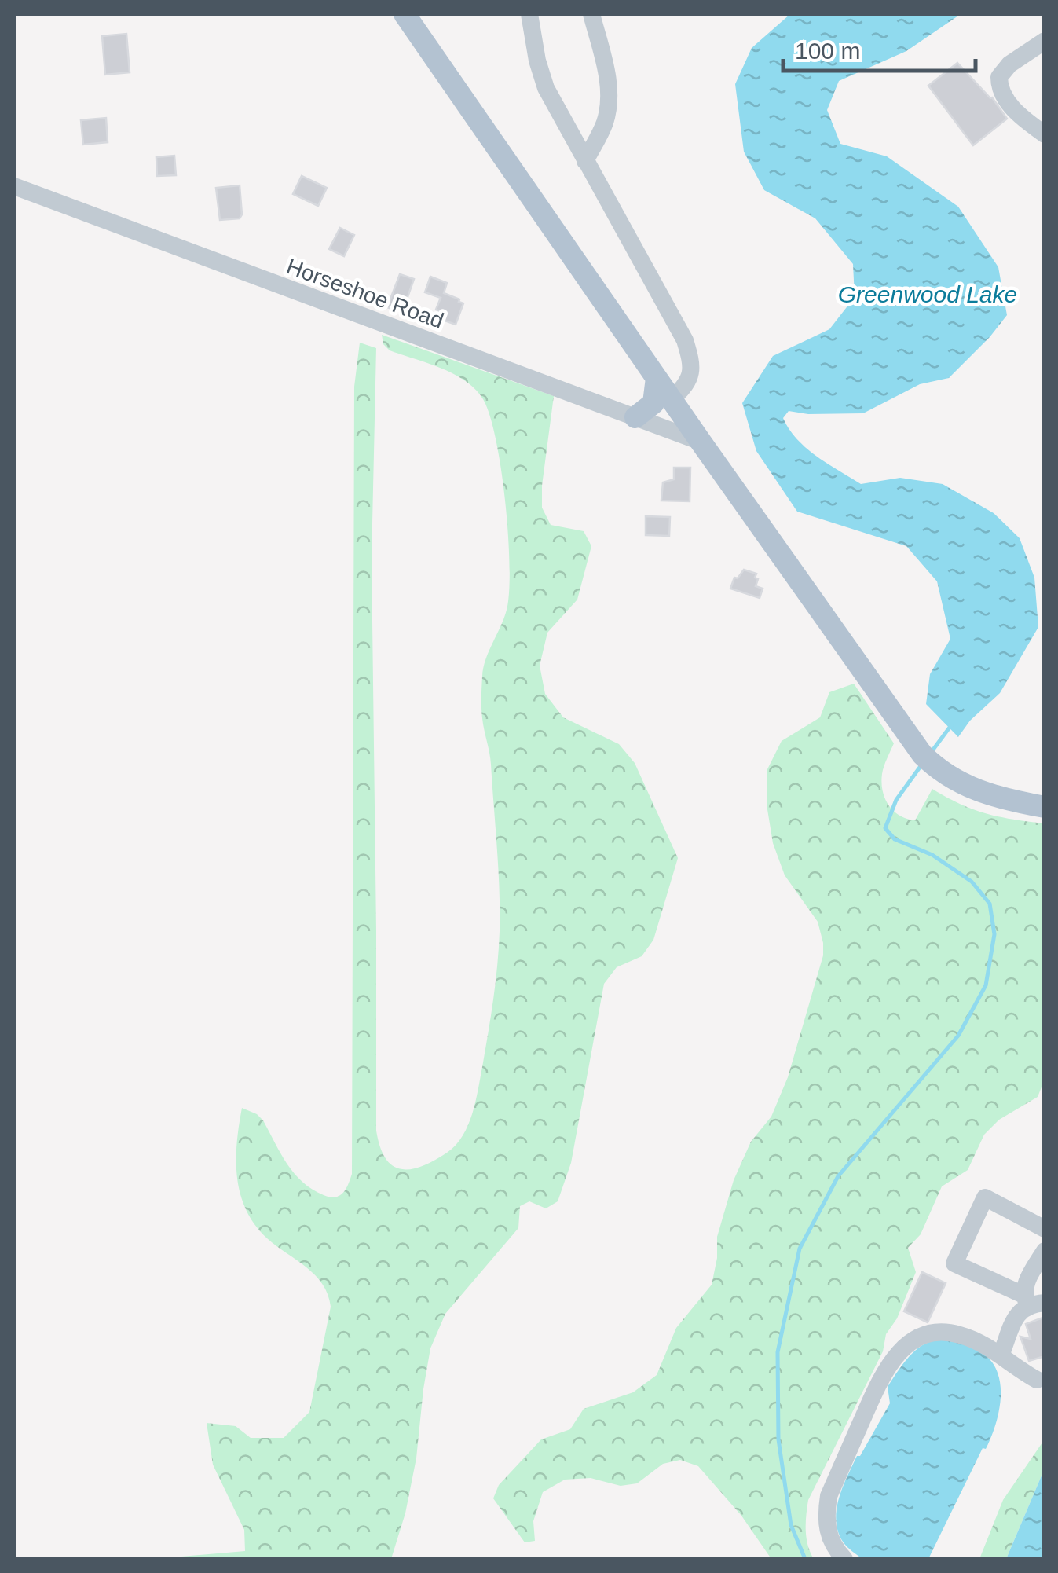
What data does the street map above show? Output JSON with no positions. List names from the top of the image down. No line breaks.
{"streets":{"street":["Horseshoe Road"]},"water":["Greenwood Lake"],"scale_bar":"100 m"}
